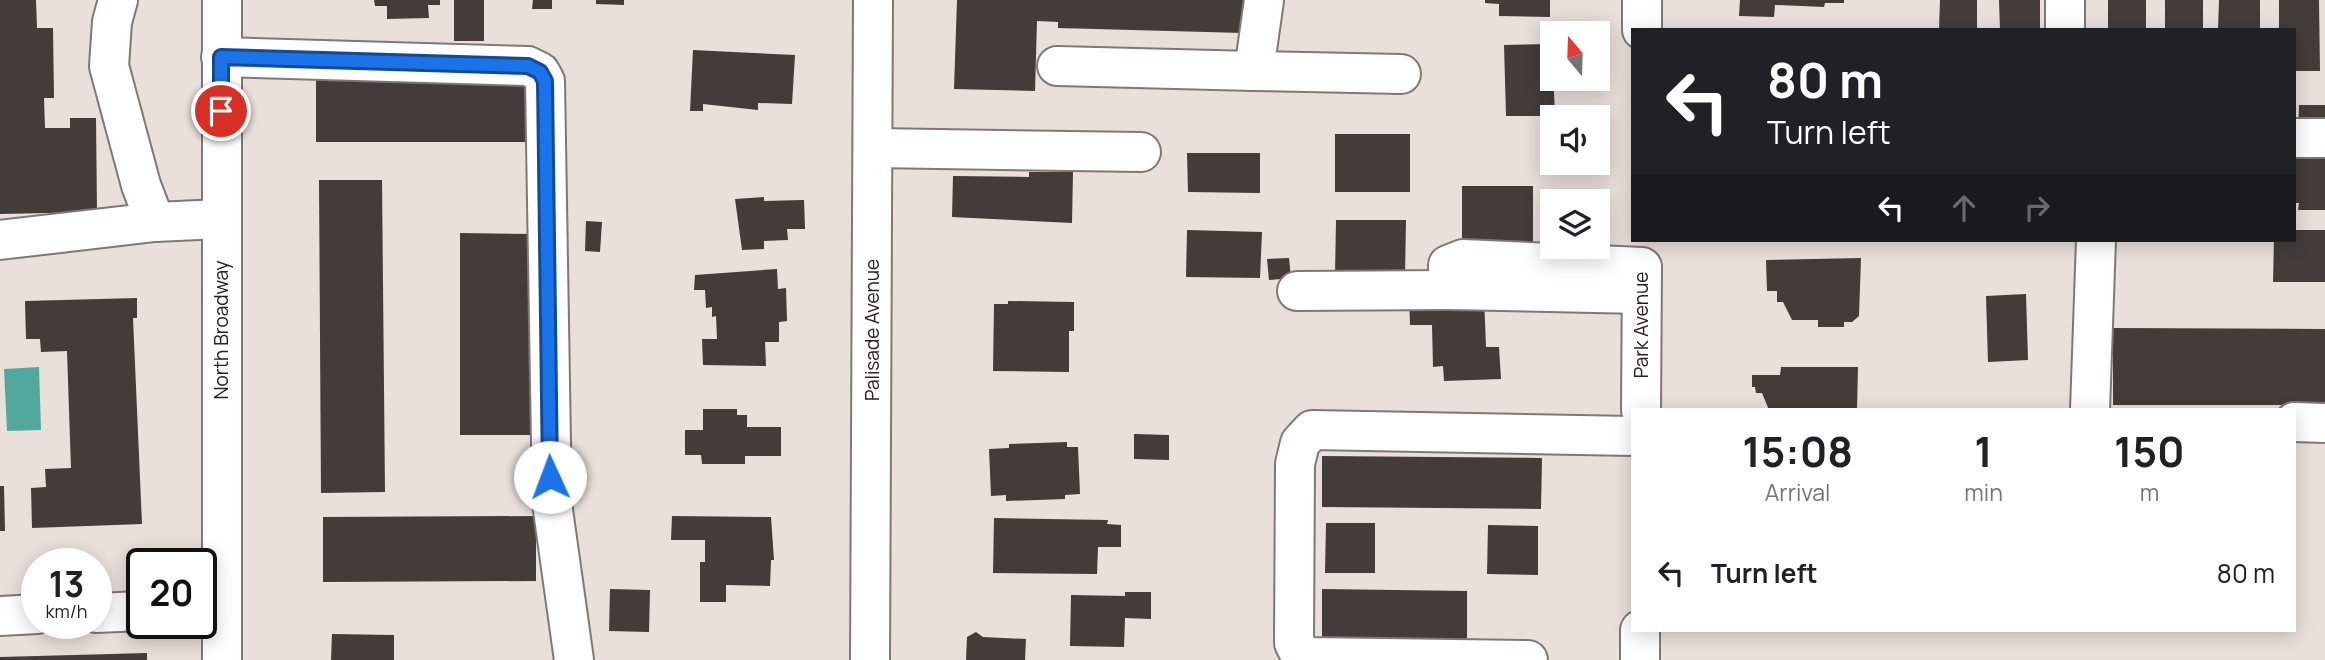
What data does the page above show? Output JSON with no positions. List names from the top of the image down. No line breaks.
{"streets":{"street":["Park Avenue","North Broadway","Palisade Avenue"]},"north":"top","page":{"turn":["80 m","Turn left"],"eta":["15:08","Arrival","1","min","150","m"],"list":[{"name":"Turn left","value":"80 m"}],"speed":"13 km/h","limit":"20"}}
